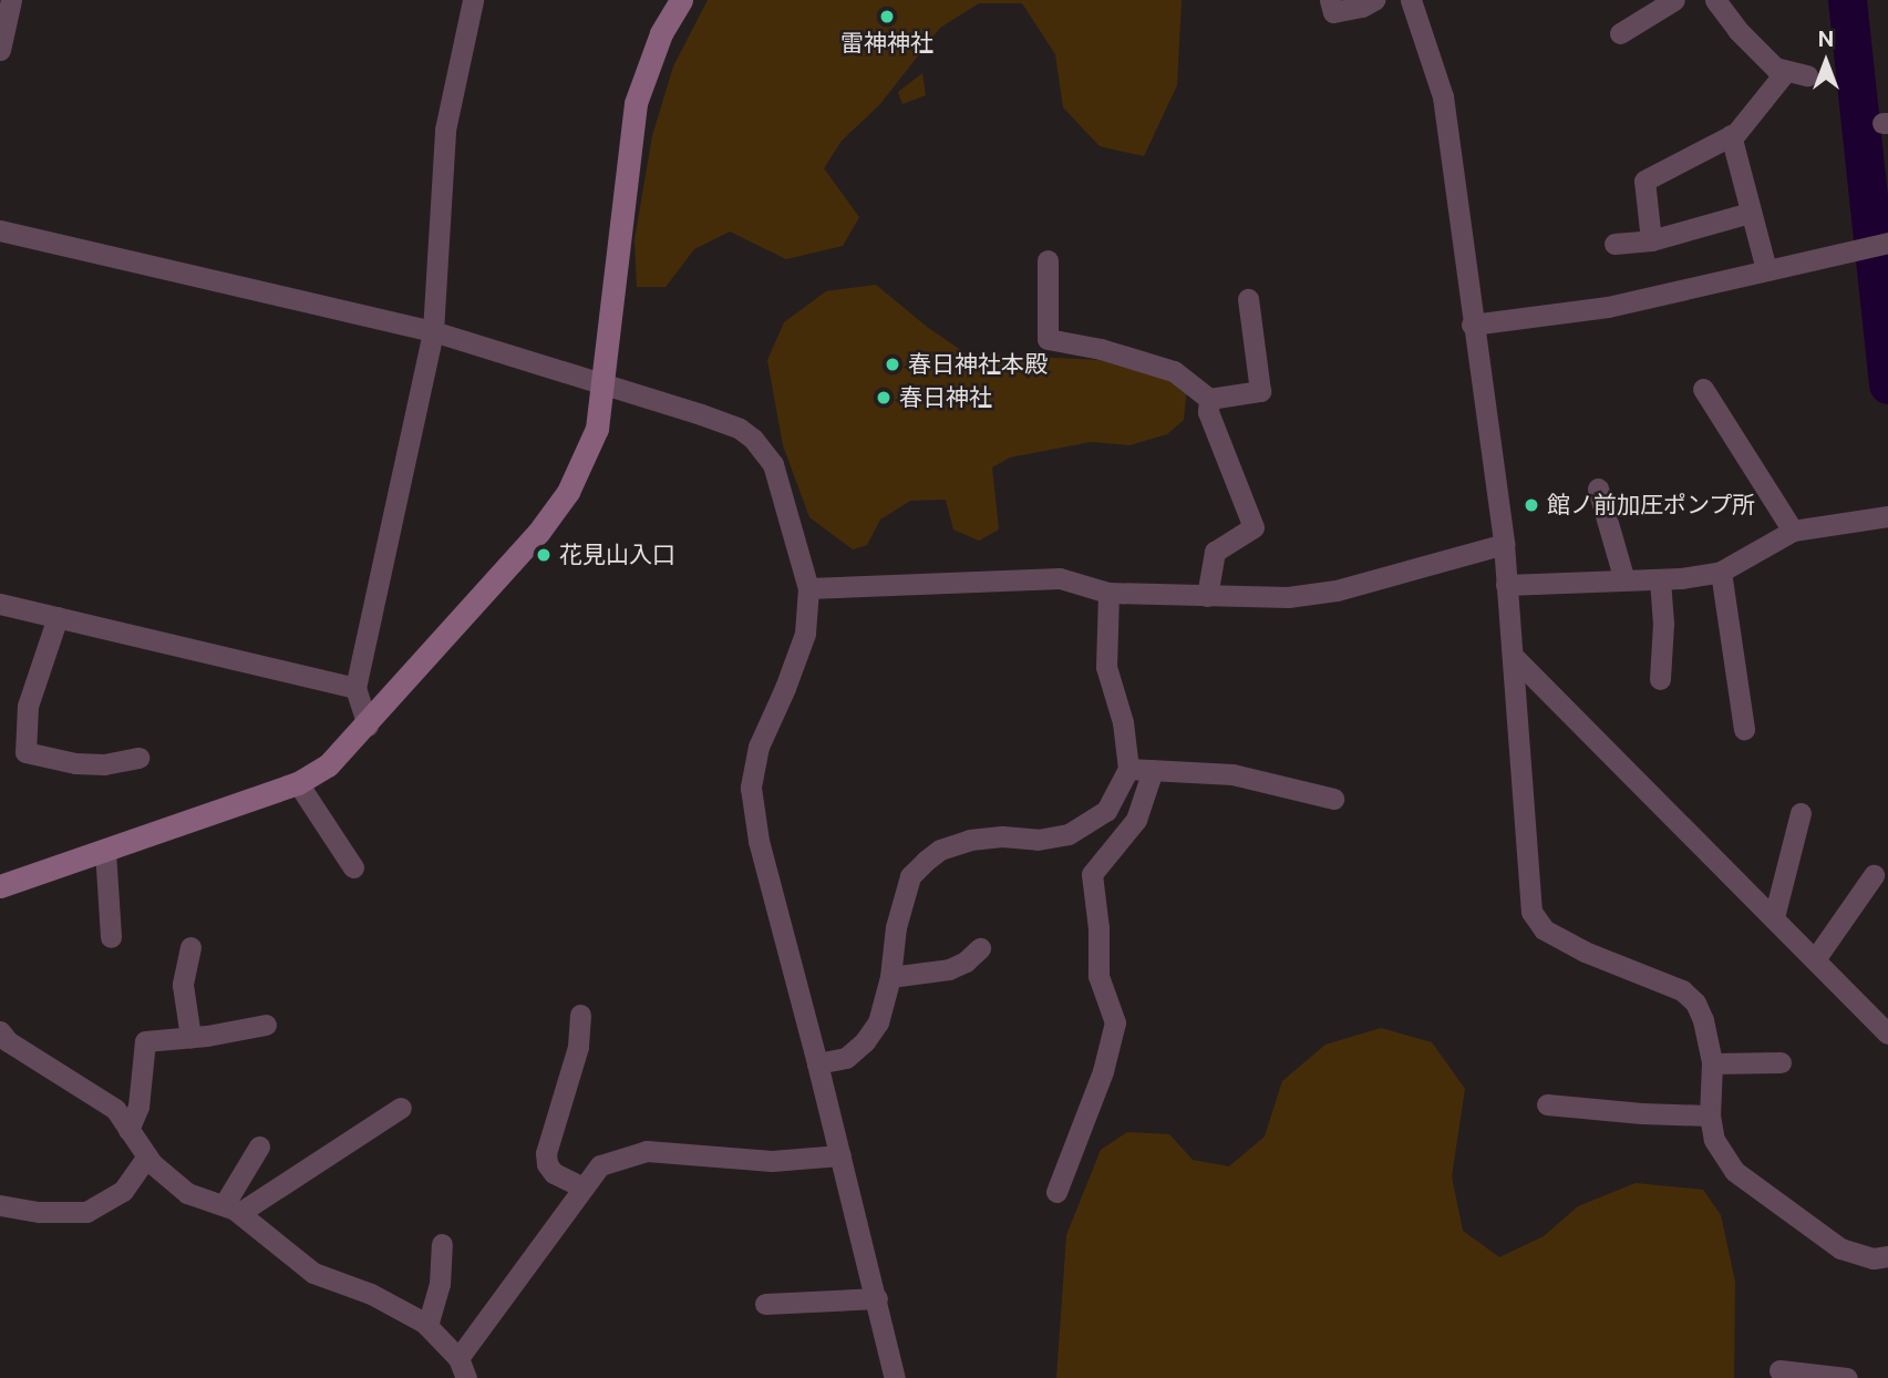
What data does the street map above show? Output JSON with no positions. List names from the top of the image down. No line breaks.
{"places":["雷神神社","春日神社本殿","春日神社","館ノ前加圧ポンプ所","花見山入口"],"north":"top"}
